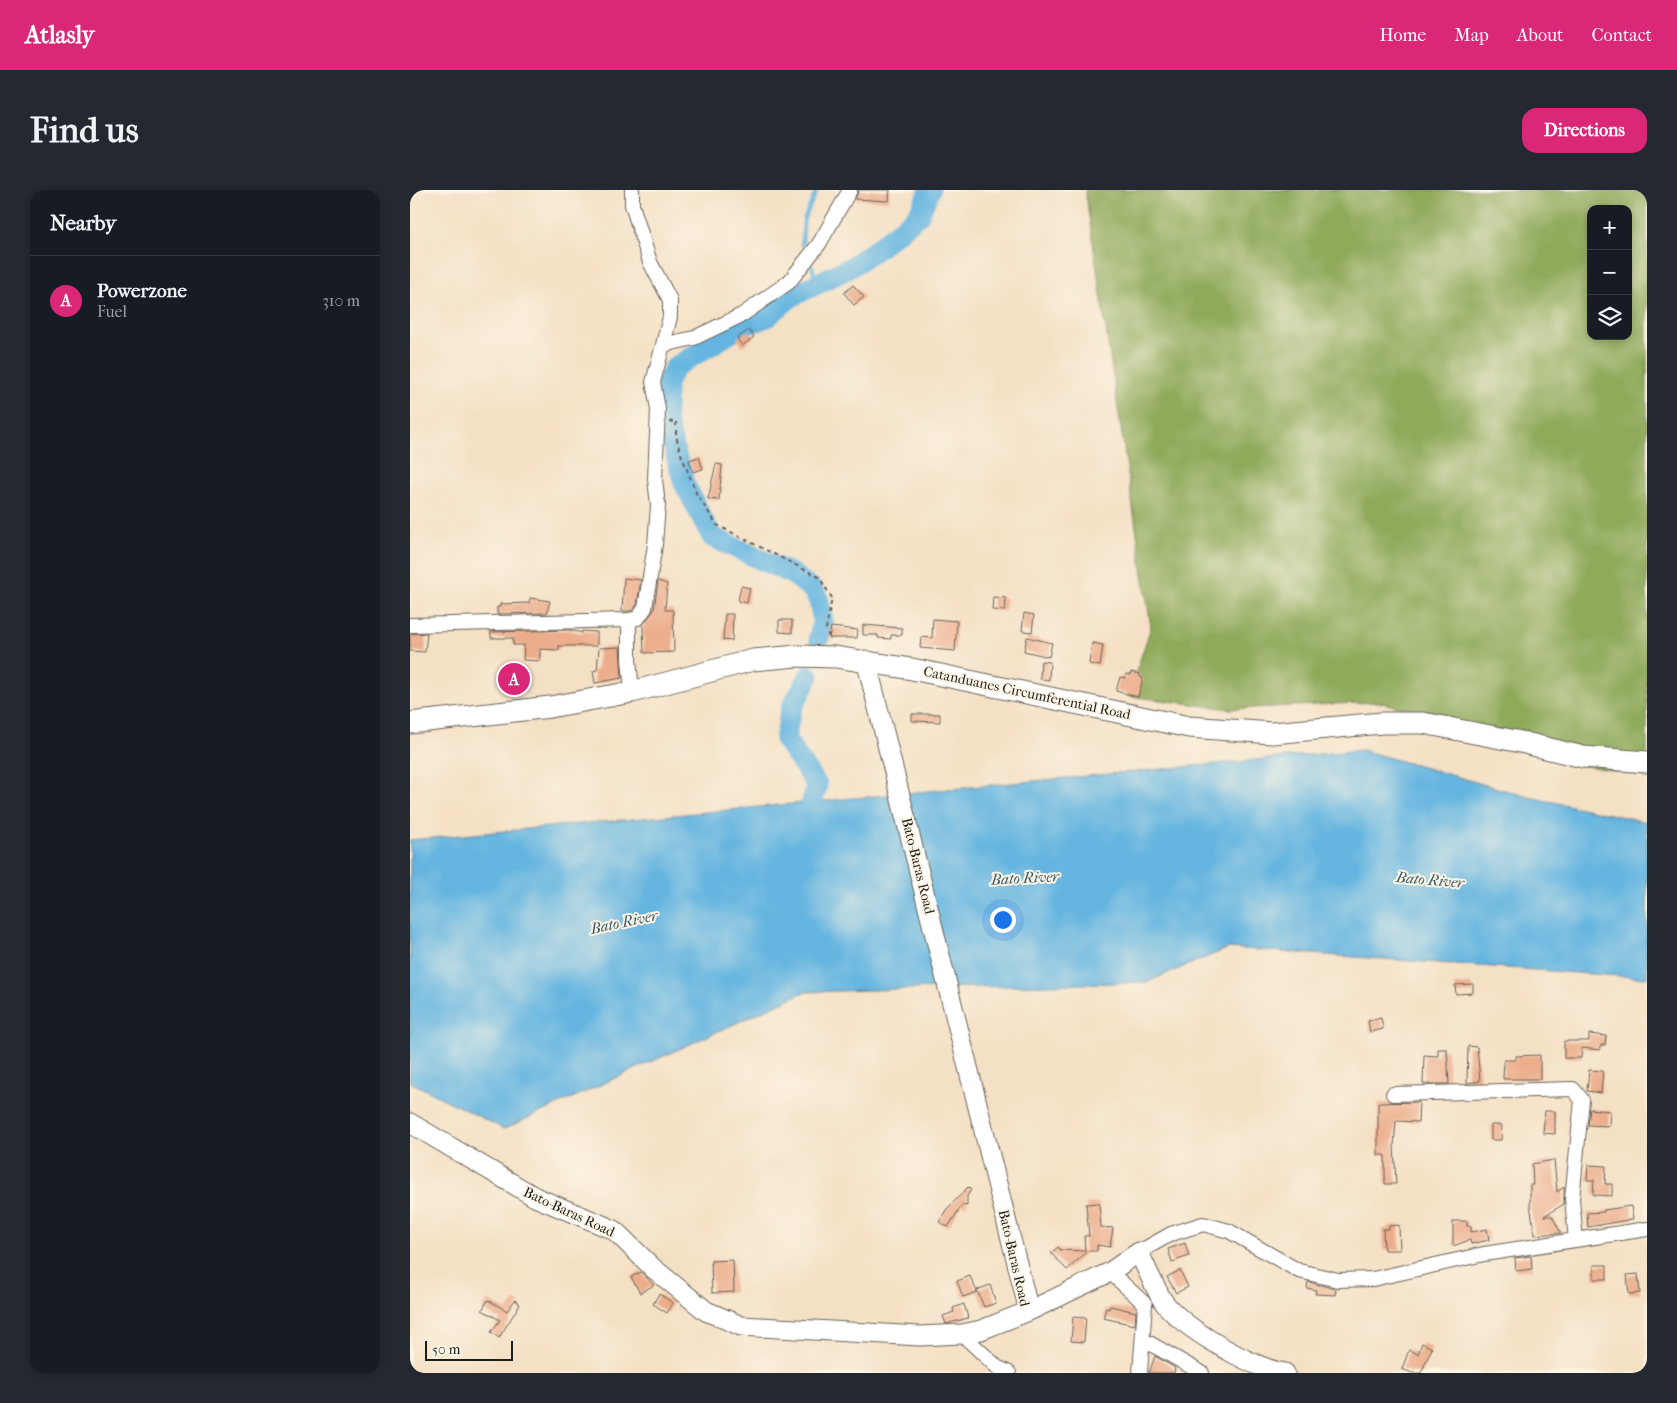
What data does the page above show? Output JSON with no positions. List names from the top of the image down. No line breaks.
{"streets":{"main road":["Catanduanes Circumferential Road","Bato-Baras Road"]},"crossings":[["Catanduanes Circumferential Road","Bato-Baras Road"]],"water":["Bato River"],"scale_bar":"50 m","page":{"header":"Atlasly","nav":["Home","Map","About","Contact"],"buttons":"Directions","title":"Find us","heading":"Nearby","map_buttons":["+","−"],"list":[{"mark":"A","name":"Powerzone","note":"Fuel","value":"310 m"}],"pins":"A","scale":"50 m"}}
